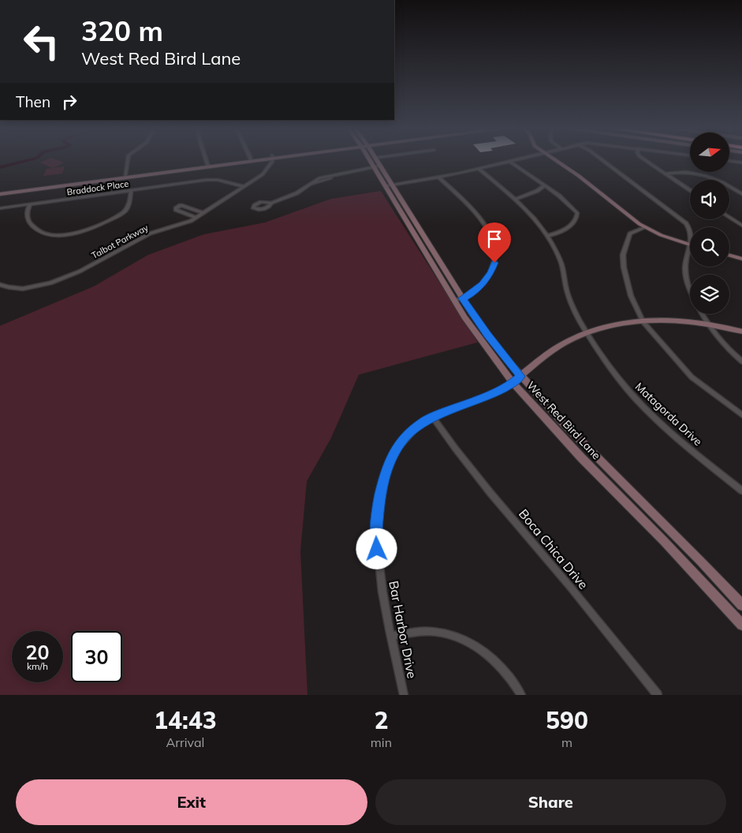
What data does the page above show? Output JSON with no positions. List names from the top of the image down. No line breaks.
{"streets":{"main road":["West Red Bird Lane"],"street":["Braddock Place","Talbot Parkway","Matagorda Drive","Boca Chica Drive","Bar Harbor Drive"]},"crossings":[["Braddock Place","Talbot Parkway"],["West Red Bird Lane","Bar Harbor Drive"],["Boca Chica Drive","Bar Harbor Drive"]],"north":"right","page":{"turn":["320 m","West Red Bird Lane"],"then":"Then","speed":"20 km/h","limit":"30","eta":["14:43","Arrival","2","min","590","m"],"buttons":["Exit","Share"]}}
